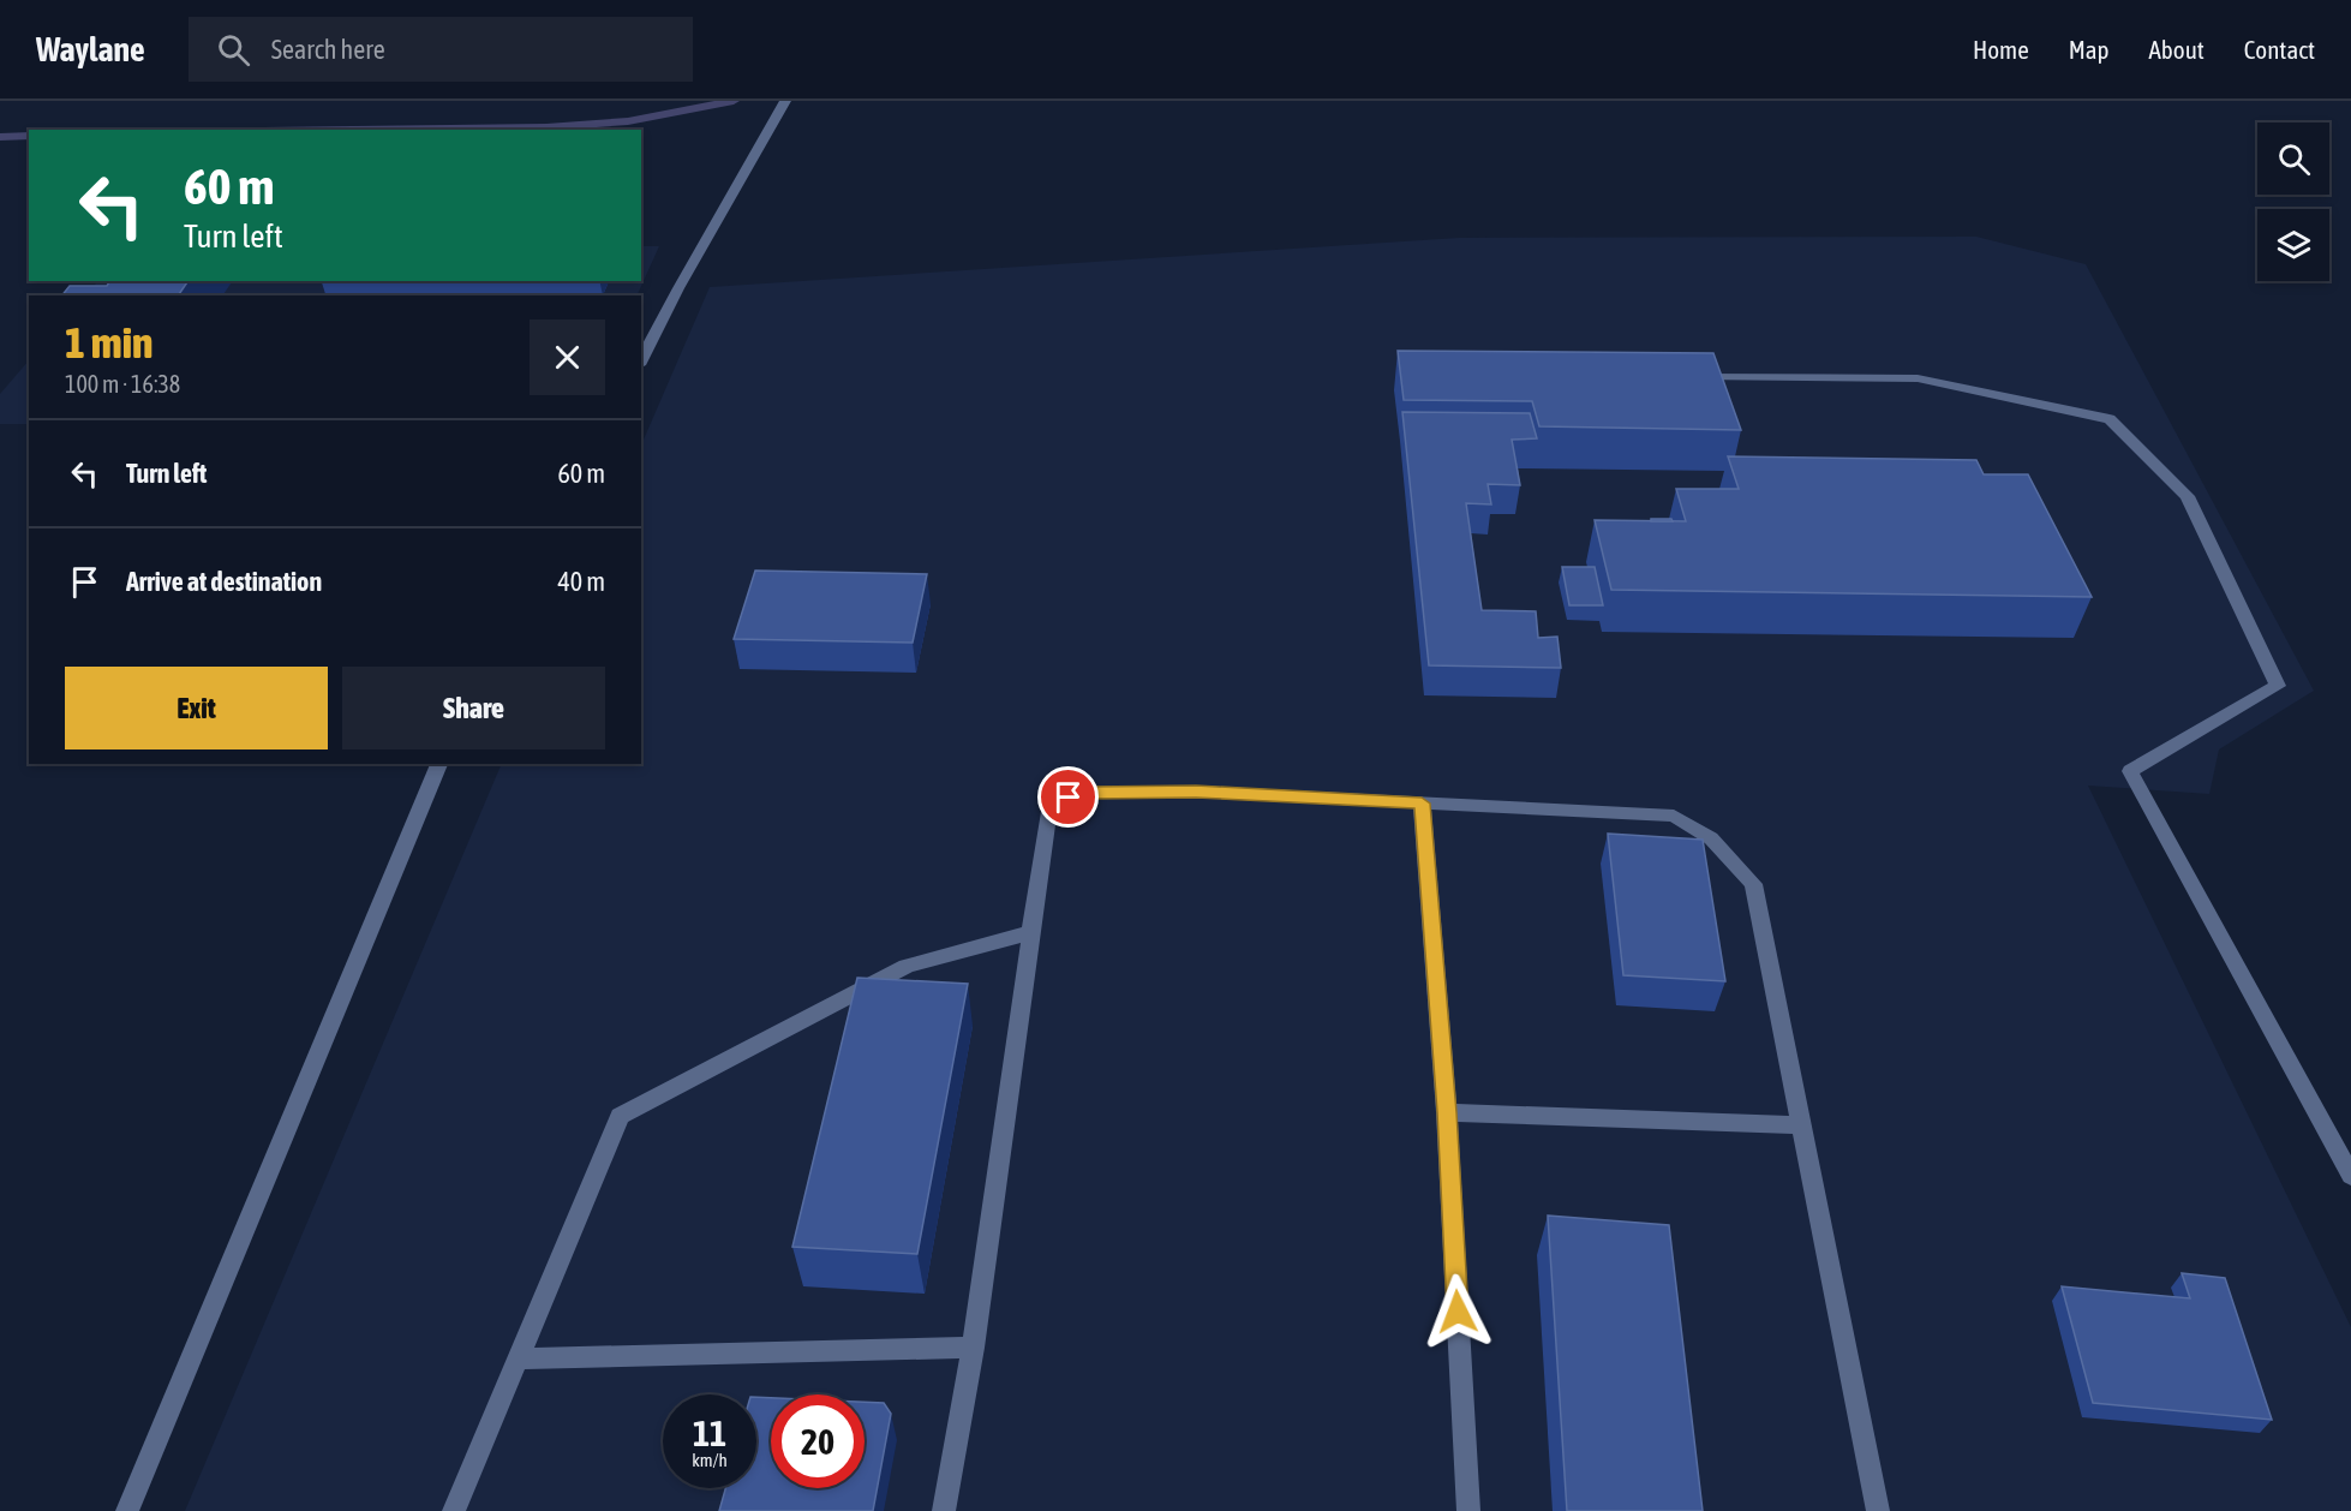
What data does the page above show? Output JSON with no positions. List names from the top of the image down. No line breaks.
{"page":{"header":"Waylane","search":"Search here","nav":["Home","Map","About","Contact"],"turn":["60 m","Turn left"],"heading":["1 min","100 m · 16:38"],"list":[{"name":"Turn left","value":"60 m"},{"name":"Arrive at destination","value":"40 m"}],"buttons":["Exit","Share"],"speed":"11 km/h","limit":"20"}}
